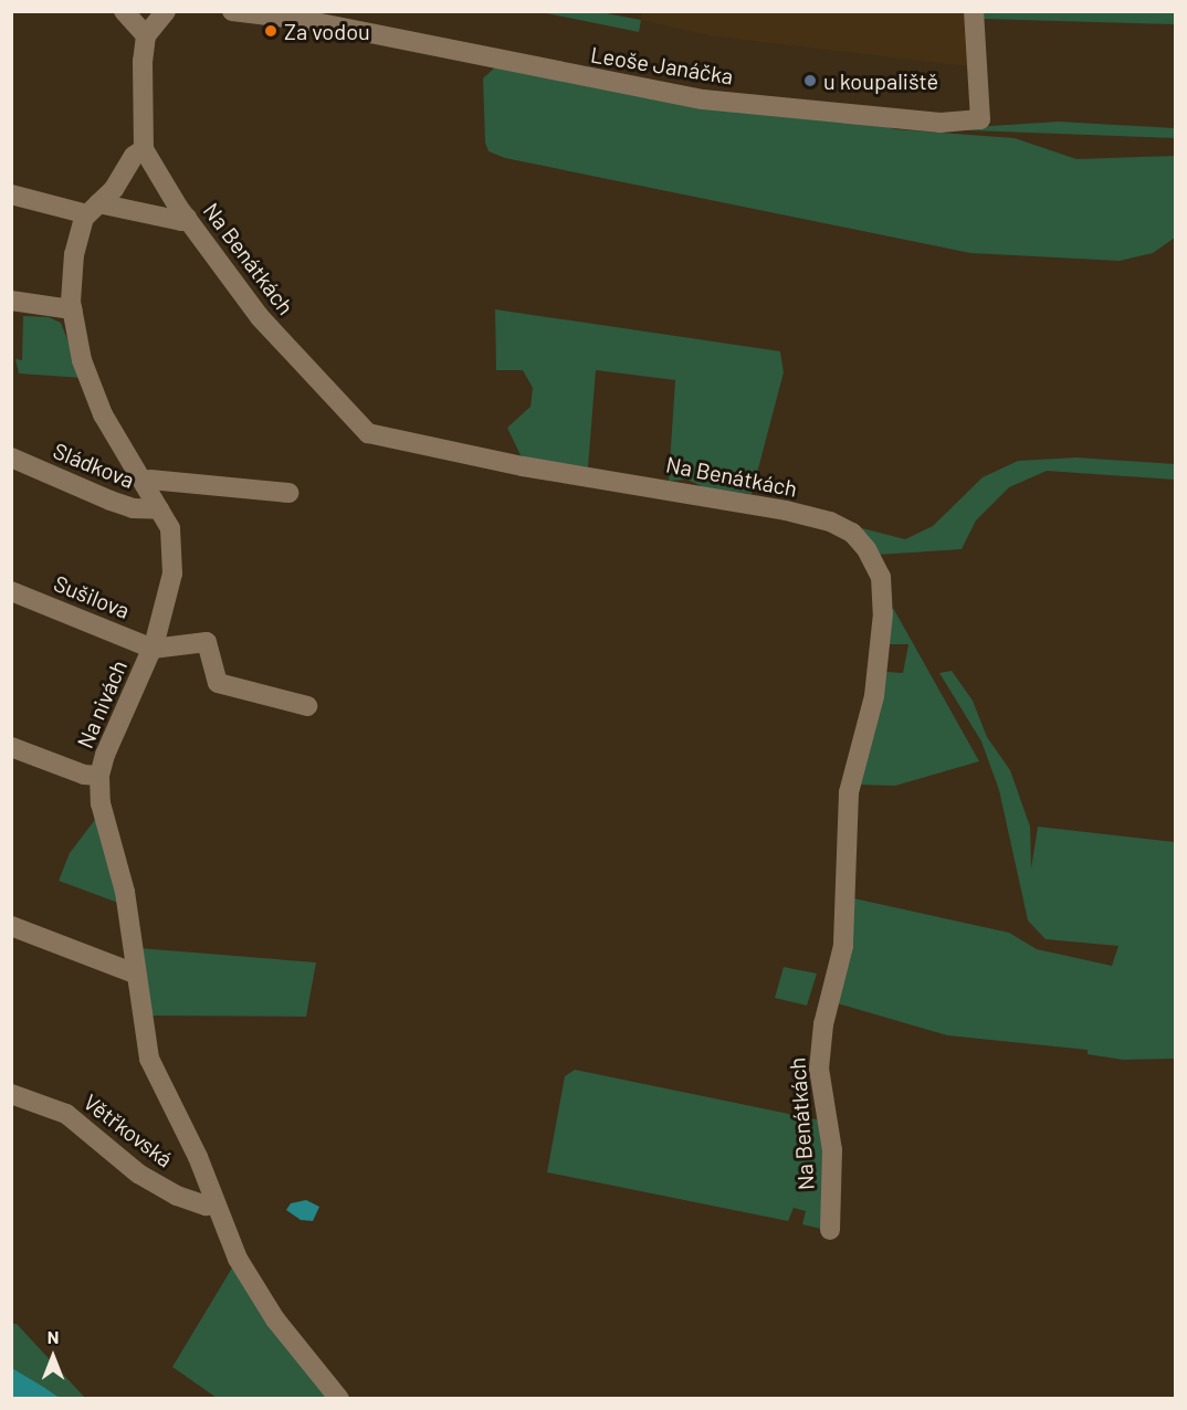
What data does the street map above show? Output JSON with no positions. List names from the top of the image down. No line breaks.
{"streets":{"street":["Leoše Janáčka","Na Benátkách","Sládkova","Sušilova","Na nivách","Větřkovská"]},"crossings":[["Na Benátkách","Na nivách"],["Sládkova","Na nivách"],["Sušilova","Na nivách"],["Na nivách","Větřkovská"]],"places":["Za vodou","u koupaliště"],"north":"top"}
